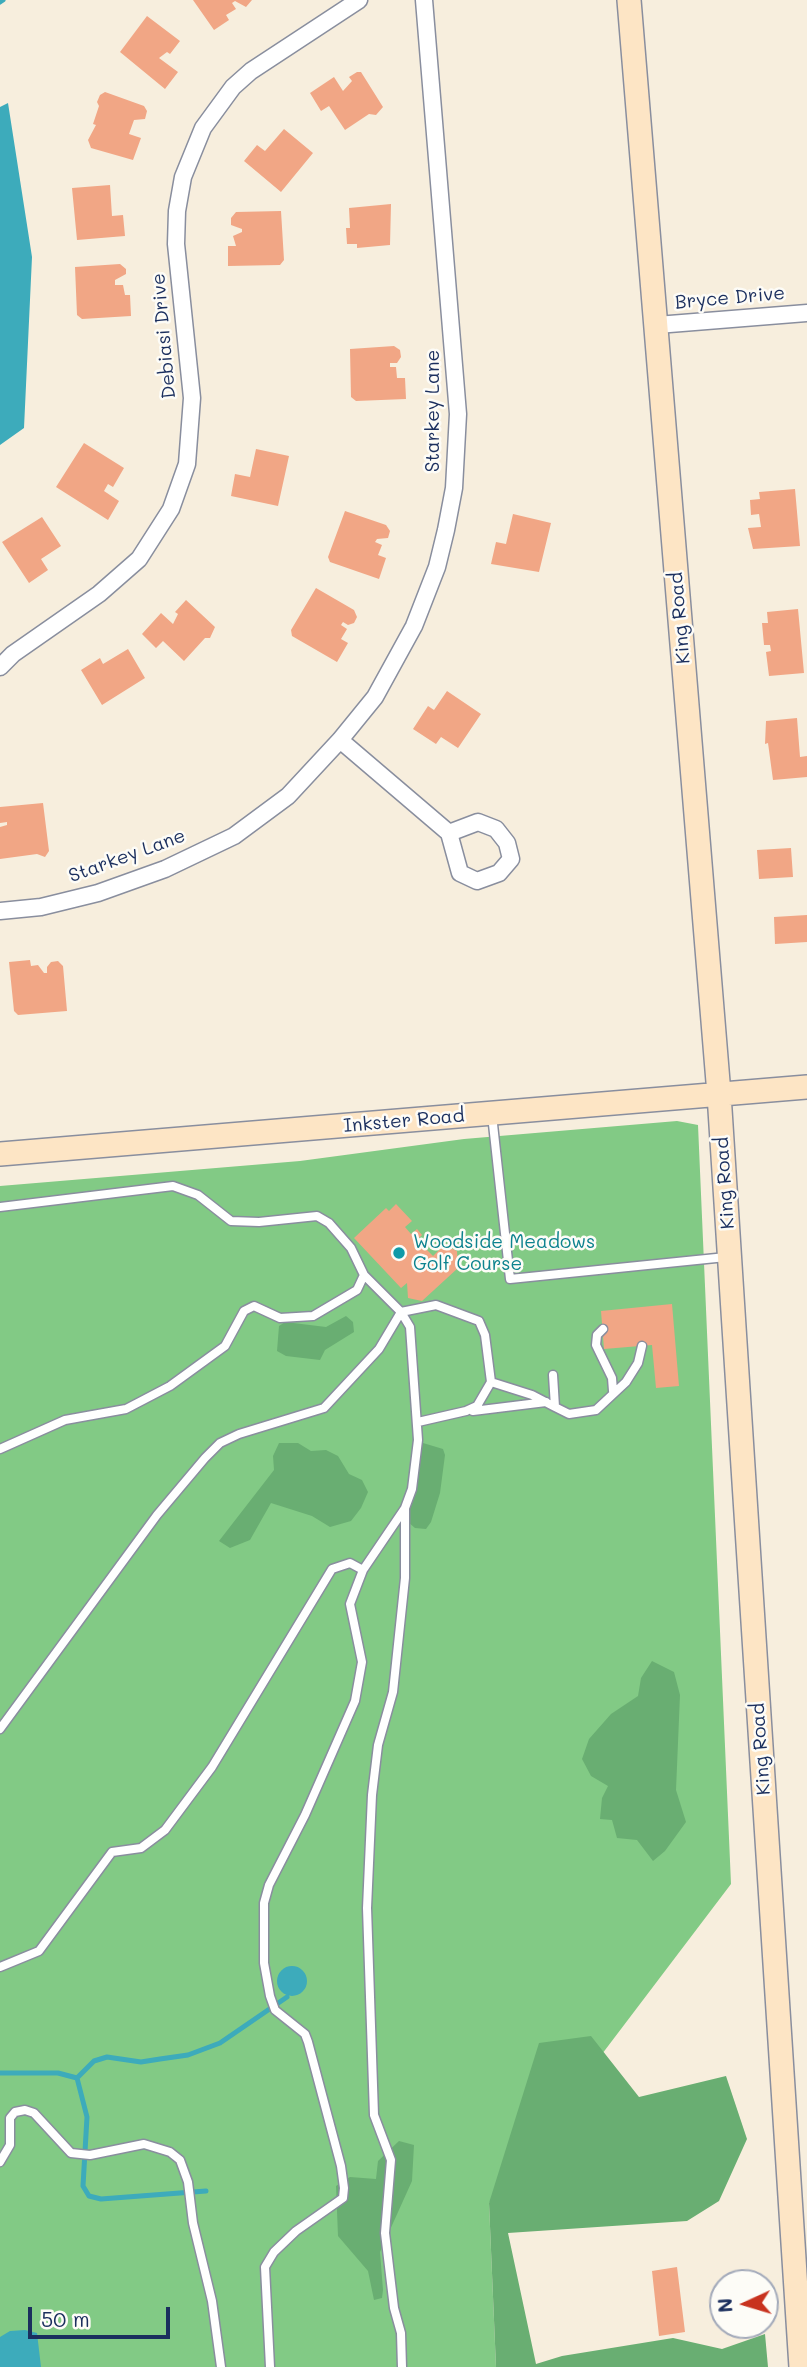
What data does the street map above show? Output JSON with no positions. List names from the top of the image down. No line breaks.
{"streets":{"street":["Bryce Drive","Debiasi Drive","Starkey Lane","King Road","Inkster Road"]},"crossings":[["Bryce Drive","King Road"],["King Road","Inkster Road"]],"places":["Woodside Meadows Golf Course"],"scale_bar":"50 m","north":"left"}
